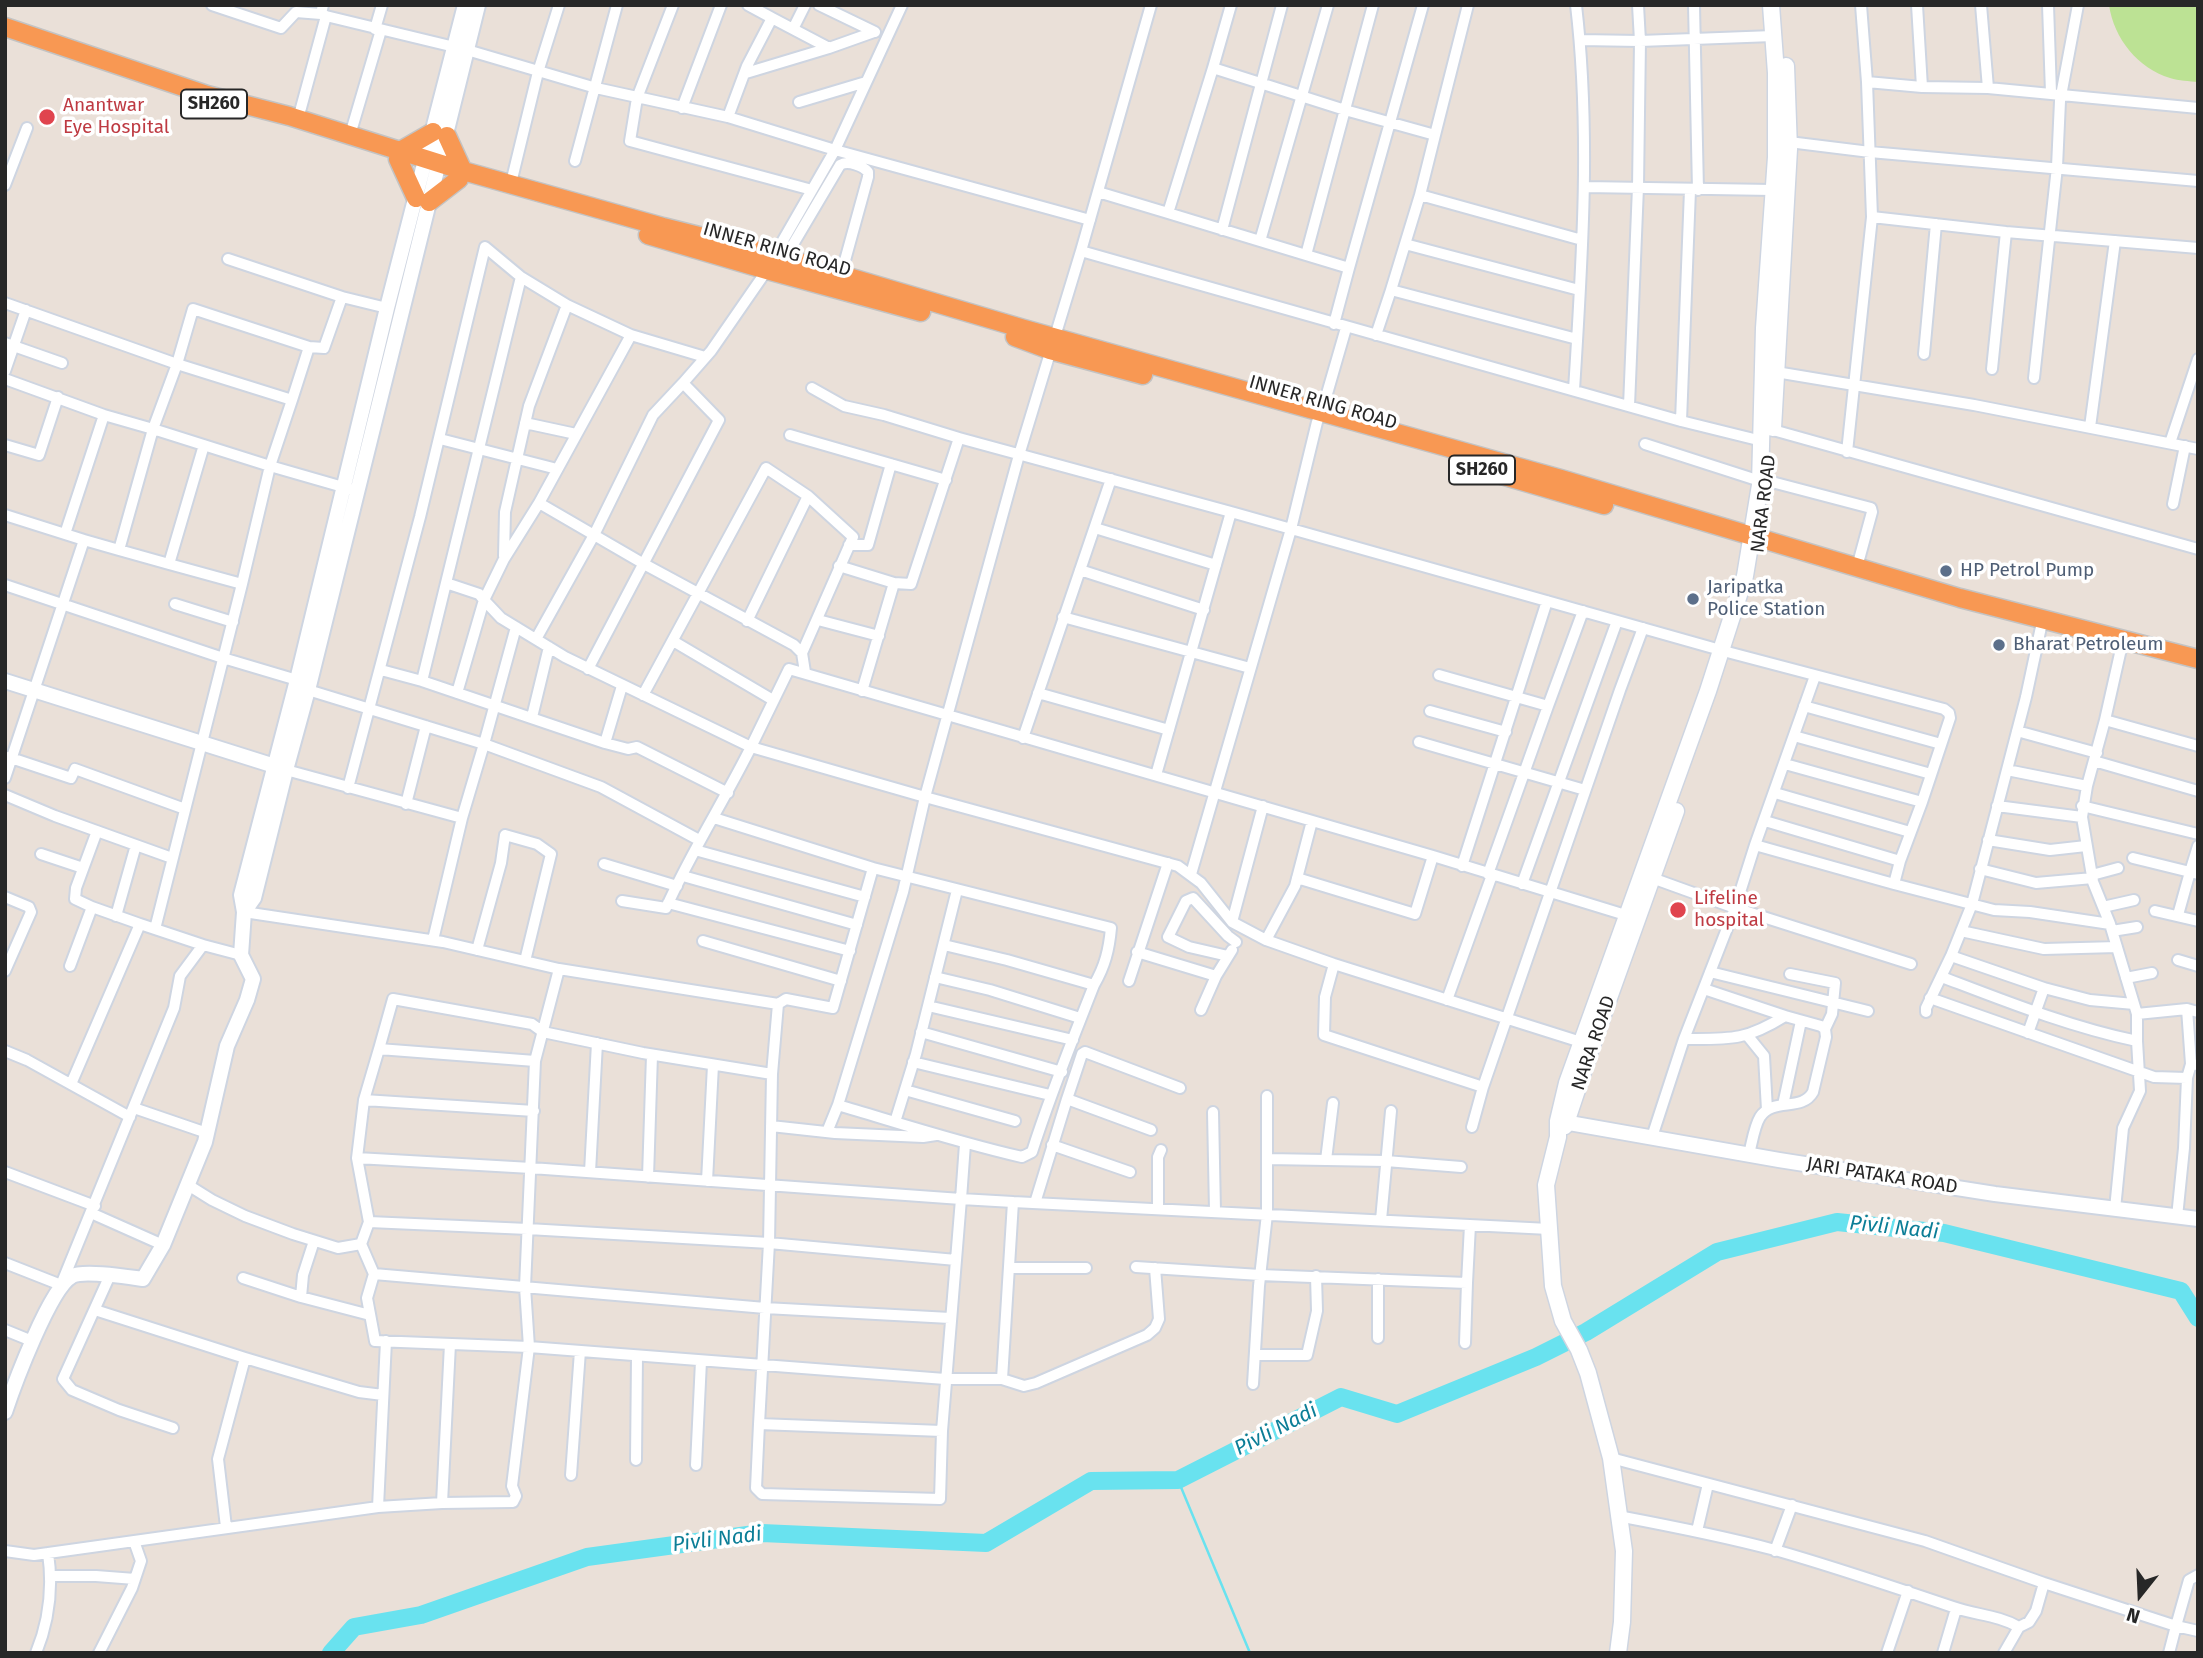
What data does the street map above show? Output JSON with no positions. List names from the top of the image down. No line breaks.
{"streets":{"highway":["SH260","INNER RING ROAD"],"main road":["NARA ROAD"],"street":["JARI PATAKA ROAD"]},"crossings":[["INNER RING ROAD","NARA ROAD"],["NARA ROAD","JARI PATAKA ROAD"]],"water":["Pivli Nadi"],"places":["Anantwar Eye Hospital","HP Petrol Pump","Jaripatka Police Station","Bharat Petroleum","Lifeline hospital"],"north":"bottom"}
